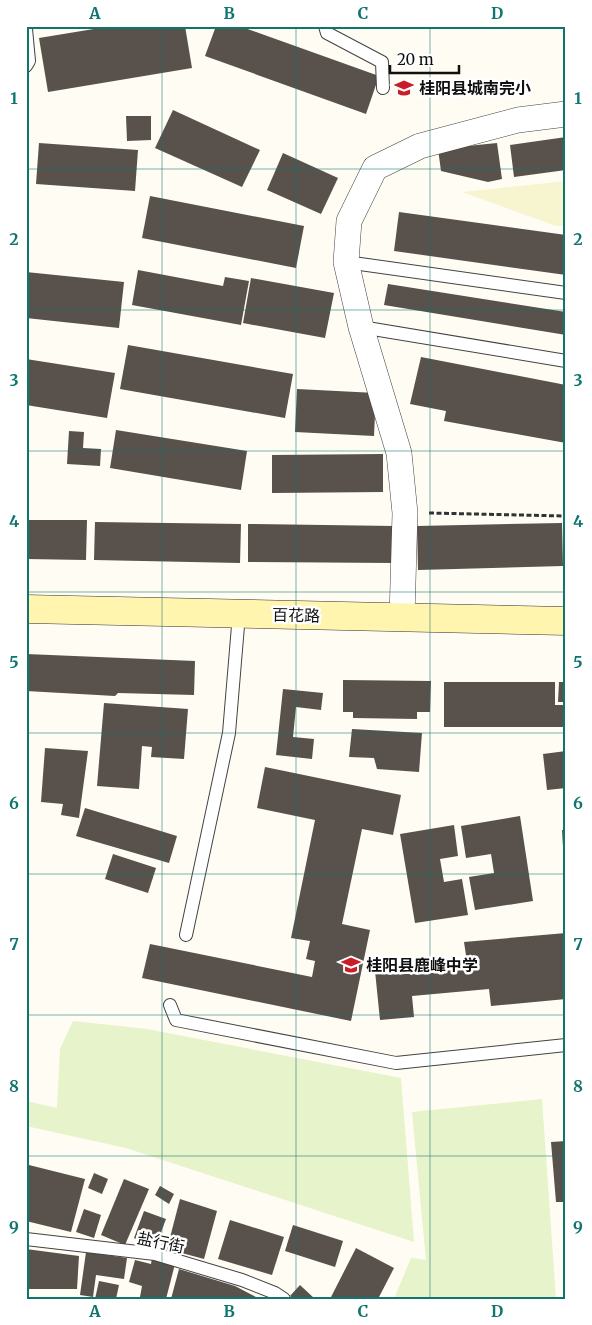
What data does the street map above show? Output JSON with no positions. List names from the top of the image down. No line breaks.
{"streets":{"main road":["百花路"],"lane":["盐行街"]},"places":{"school or university":["桂阳县城南完小","桂阳县鹿峰中学"]},"scale_bar":"20 m","grid":{"columns":["A","B","C","D"],"rows":["1","2","3","4","5","6","7","8","9"]}}
